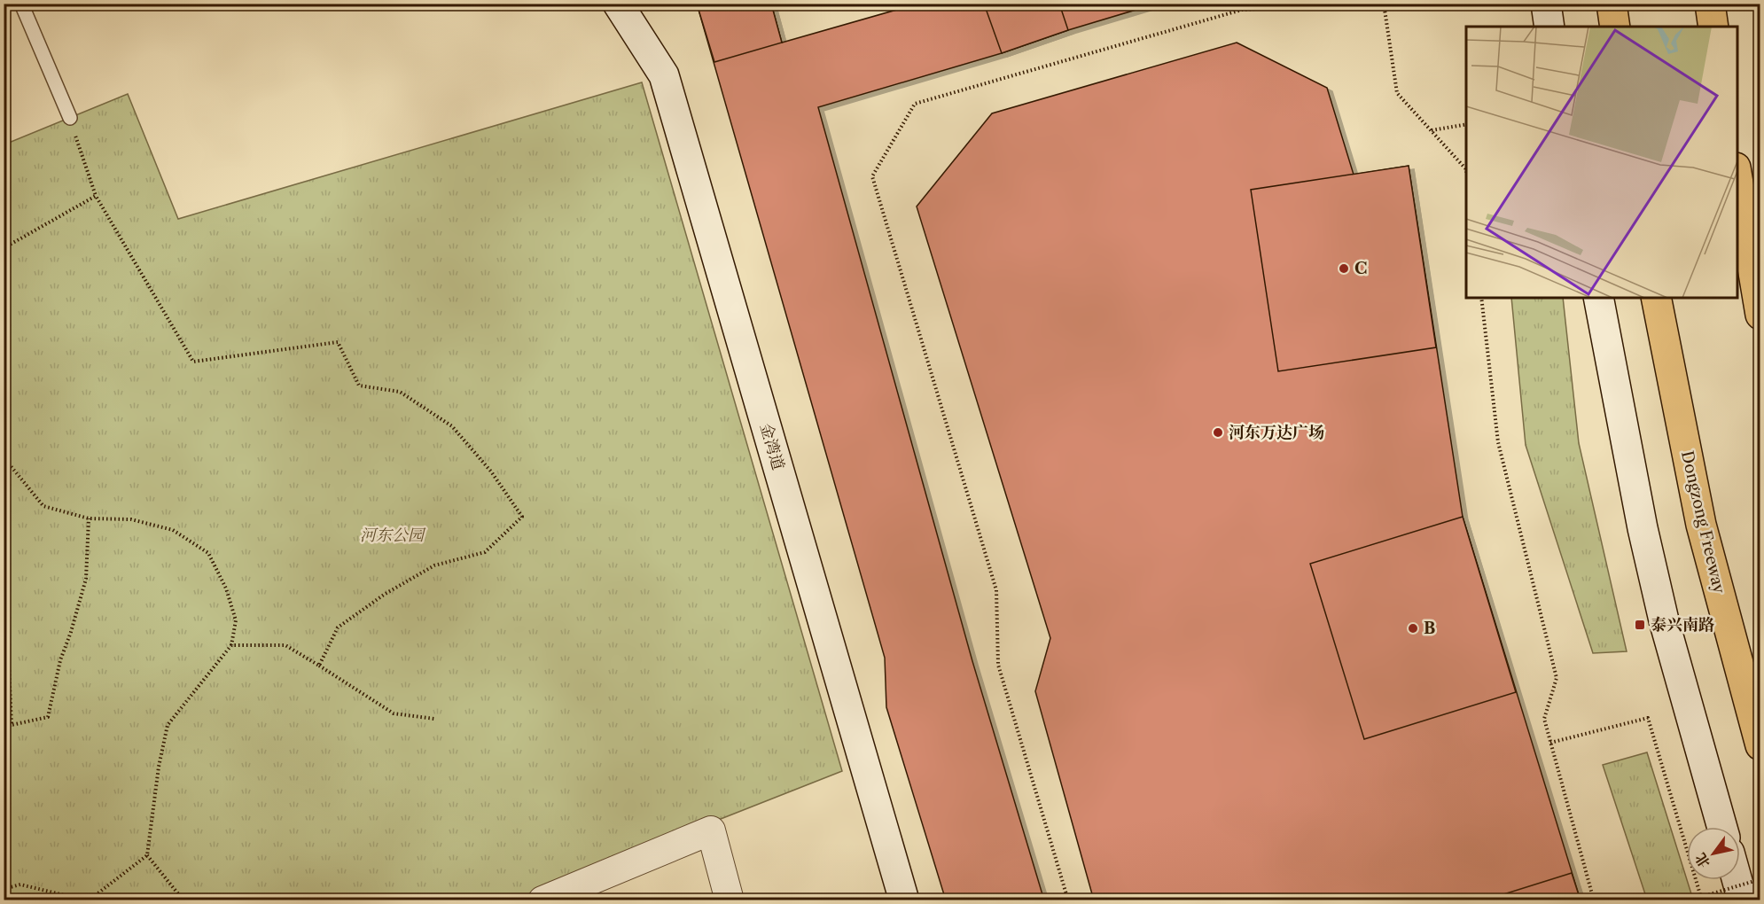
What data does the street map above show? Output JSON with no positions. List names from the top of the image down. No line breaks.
{"streets":{"highway":["Dongzong Freeway"],"street":["金湾道"]},"parks":["河东公园"],"places":{"other":["C","河东万达广场","B"],"transit":["泰兴南路"]},"north":"bottom left"}
